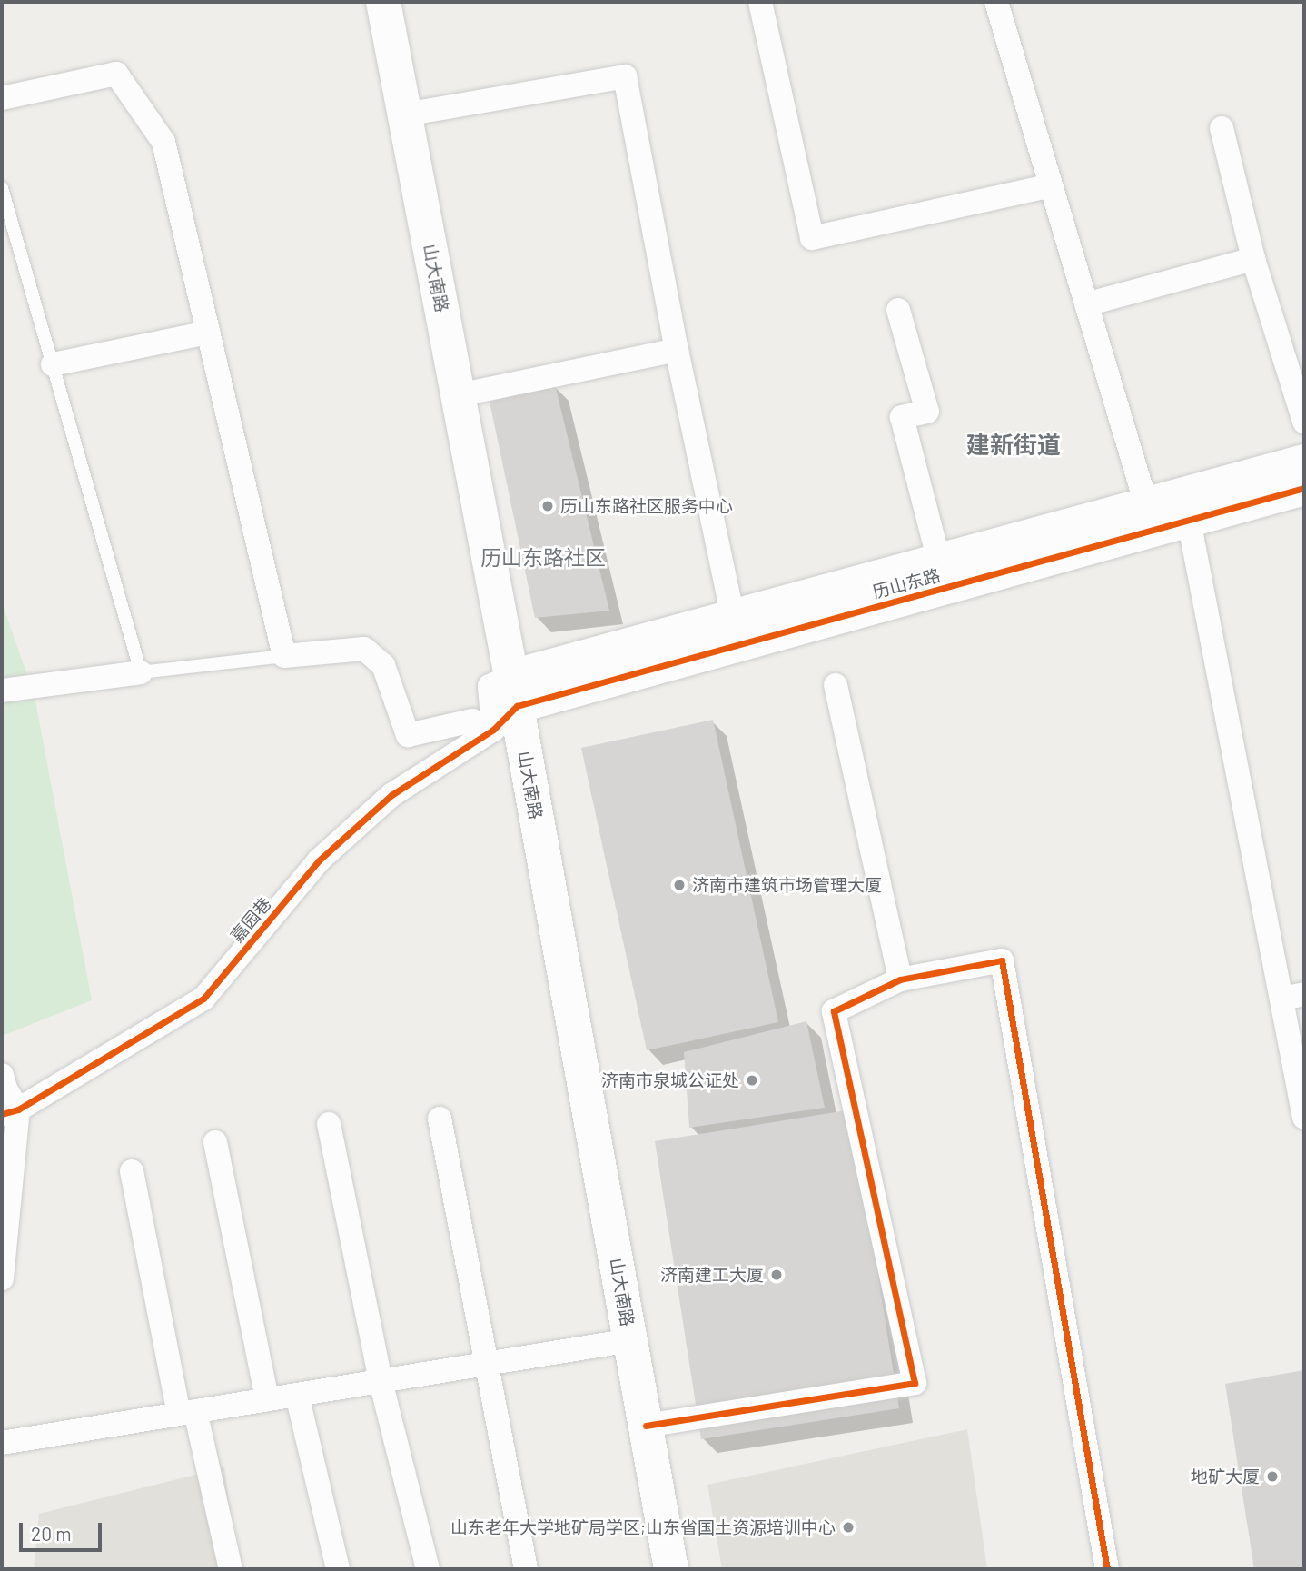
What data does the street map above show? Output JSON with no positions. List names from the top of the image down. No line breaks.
{"streets":{"street":["山大南路","历山东路","嘉园巷"]},"crossings":[["山大南路","历山东路"],["山大南路","嘉园巷"],["历山东路","嘉园巷"]],"districts":["建新街道","历山东路社区"],"places":["历山东路社区服务中心","济南市建筑市场管理大厦","济南市泉城公证处","济南建工大厦","地矿大厦","山东老年大学地矿局学区;山东省国土资源培训中心"],"scale_bar":"20 m"}
